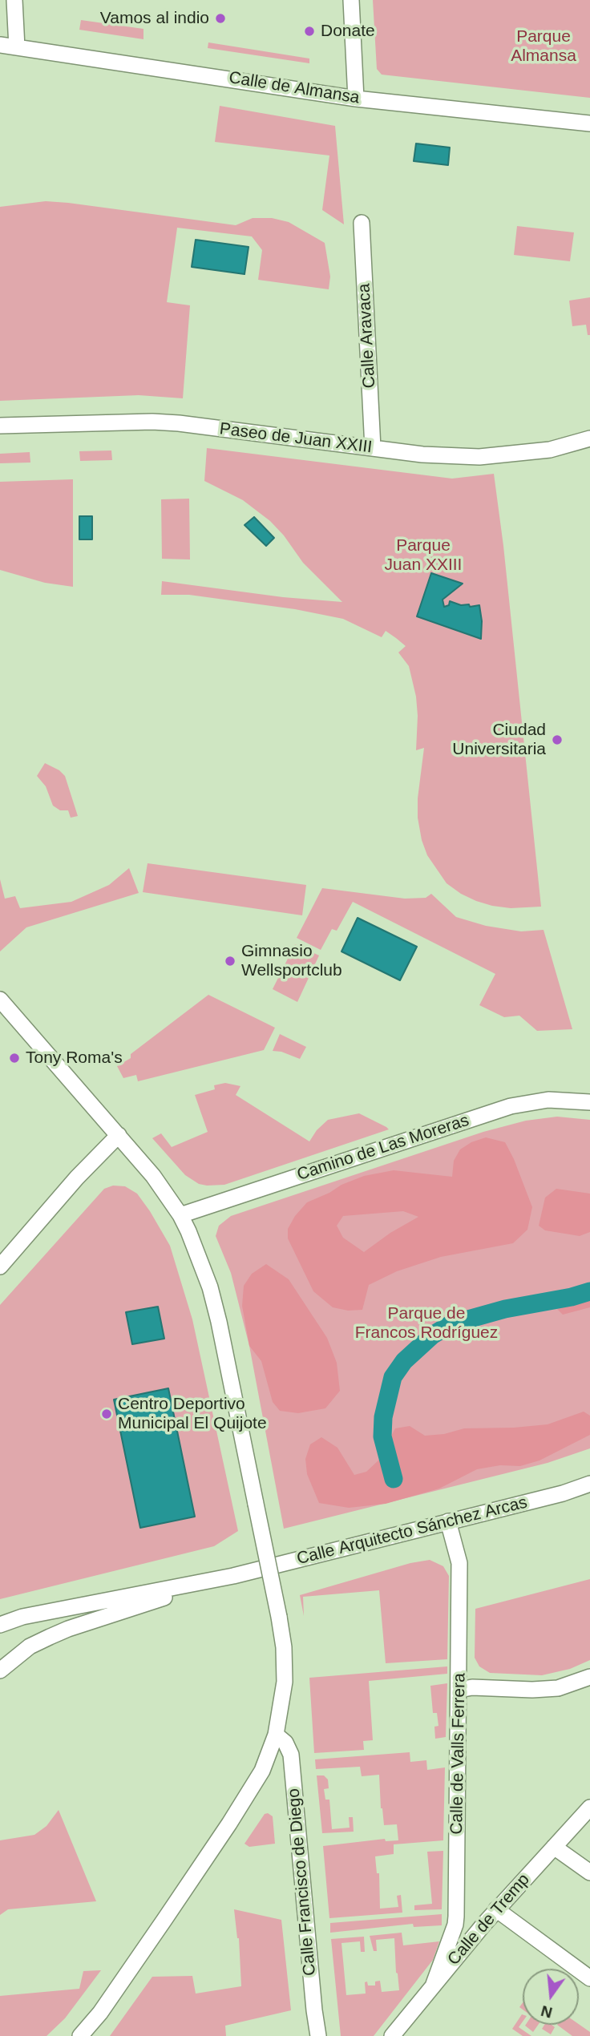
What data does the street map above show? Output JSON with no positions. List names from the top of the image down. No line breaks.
{"streets":{"street":["Calle de Almansa","Calle Aravaca","Paseo de Juan XXIII","Camino de Las Moreras","Calle Arquitecto Sánchez Arcas","Calle de Valls Ferrera","Calle Francisco de Diego","Calle de Tremp"]},"crossings":[["Calle Aravaca","Paseo de Juan XXIII"],["Calle Arquitecto Sánchez Arcas","Calle de Valls Ferrera"],["Calle de Valls Ferrera","Calle de Tremp"]],"parks":["Parque Almansa","Parque Juan XXIII","Parque de Francos Rodríguez"],"places":["Vamos al indio","Donate","Ciudad Universitaria","Gimnasio Wellsportclub","Tony Roma's","Centro Deportivo Municipal El Quijote"],"north":"bottom"}
